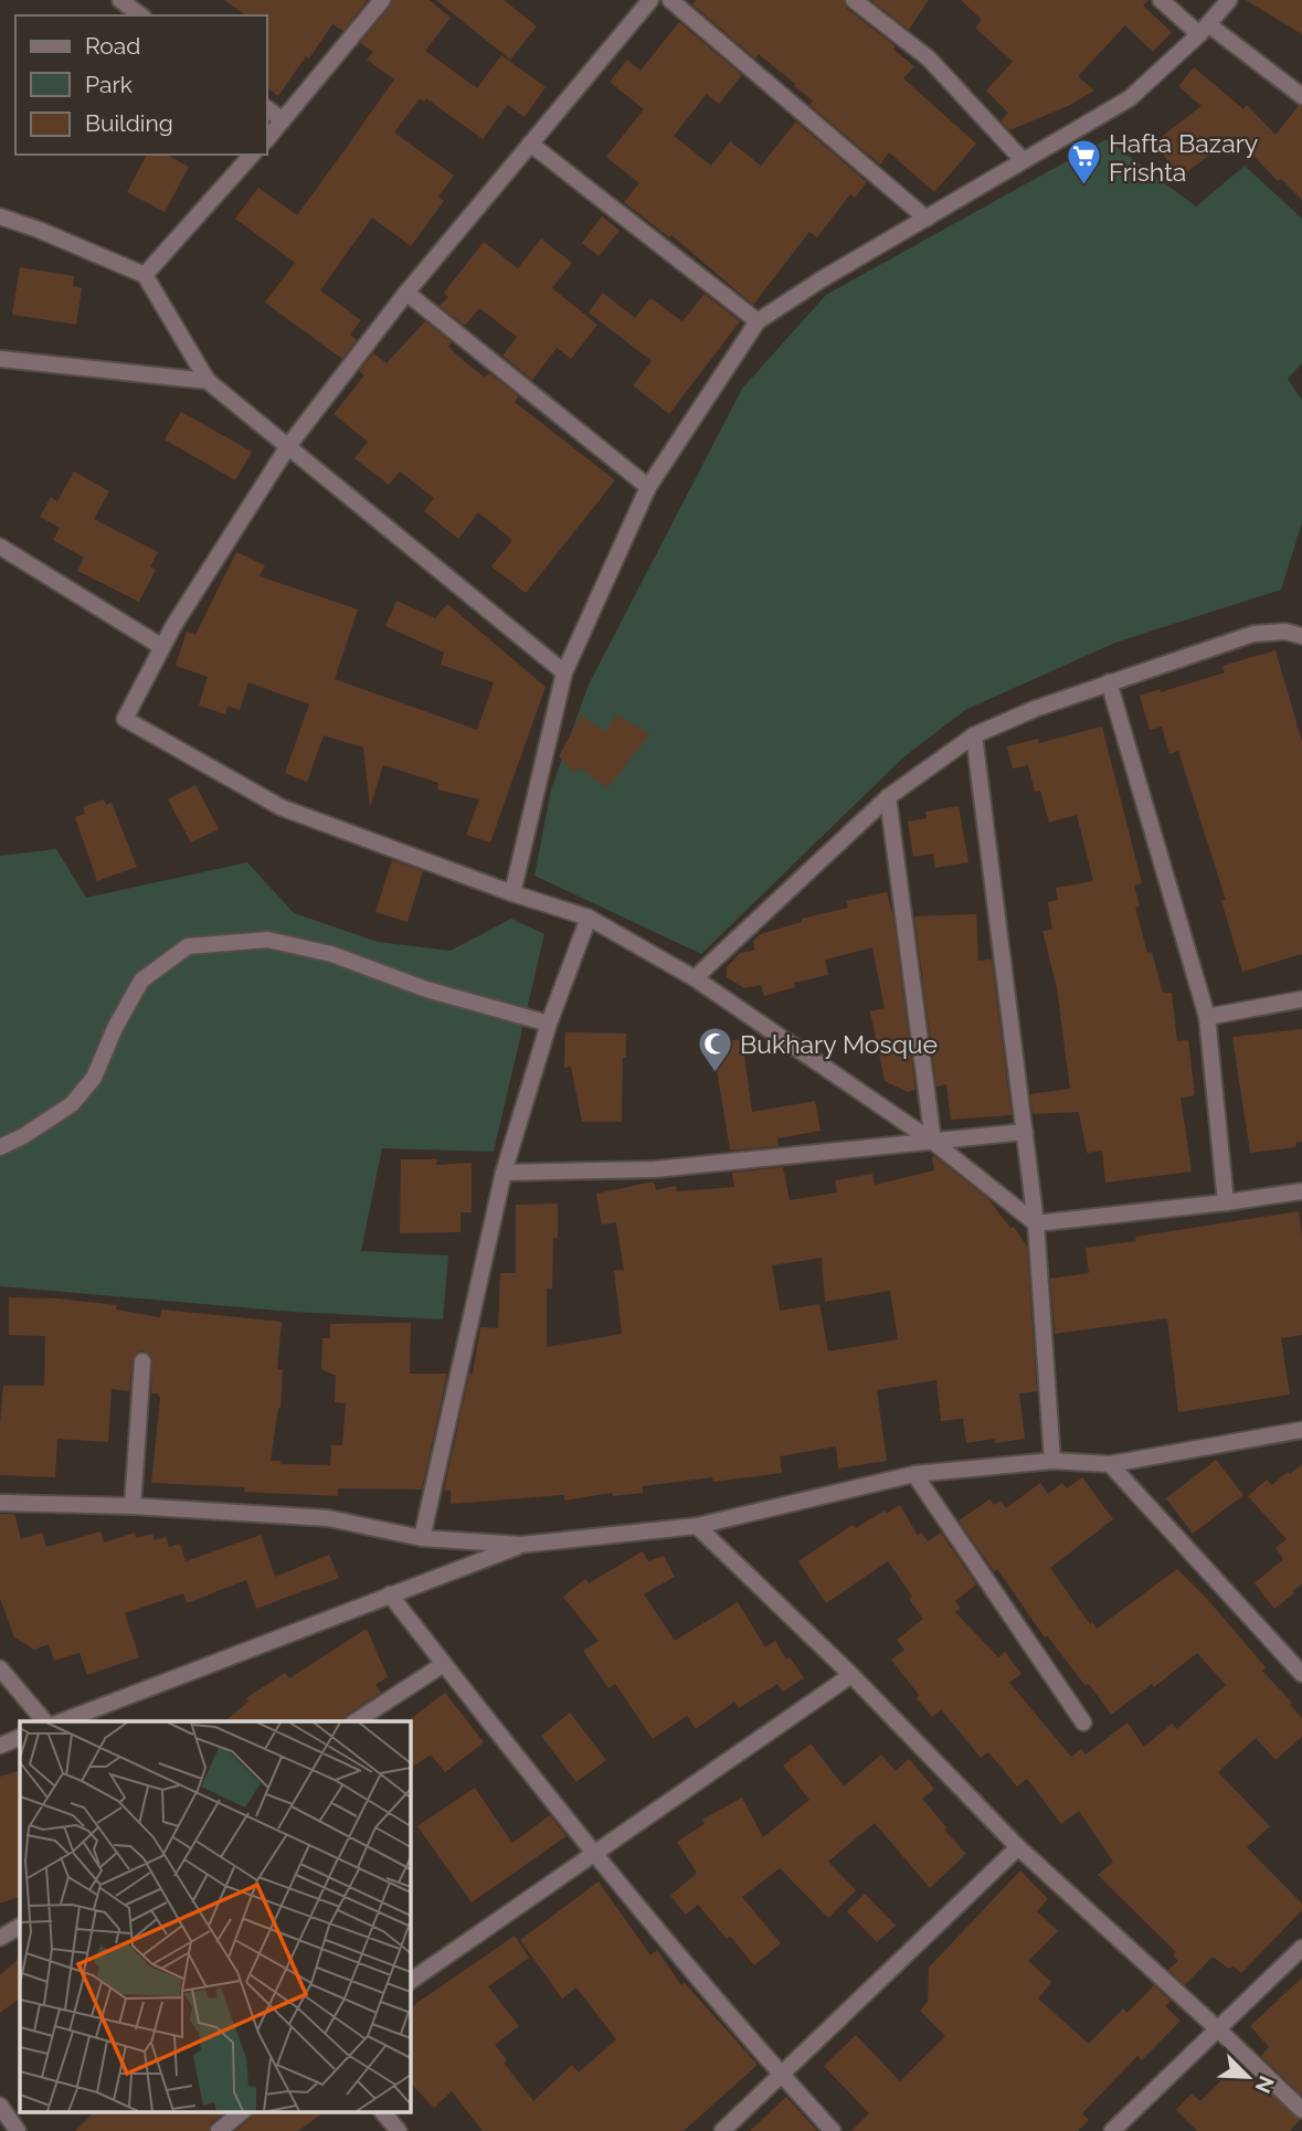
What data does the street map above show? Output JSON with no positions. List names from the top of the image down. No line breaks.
{"places":{"supermarket":["Hafta Bazary Frishta"],"mosque":["Bukhary Mosque"]},"legend":["Road","Park","Building"],"north":"bottom right"}
